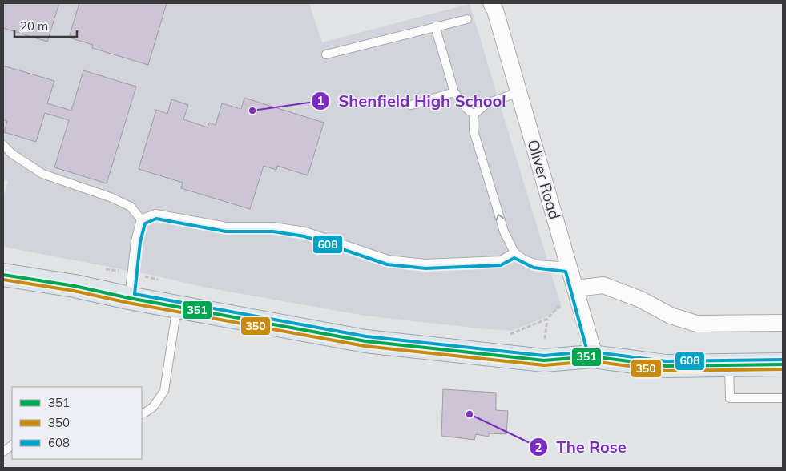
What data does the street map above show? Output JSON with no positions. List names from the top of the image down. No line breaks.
{"streets":{"street":["Oliver Road"]},"places":["Shenfield High School","The Rose"],"lines":["transit line 608","transit line 351","transit line 350"],"legend":["351","350","608"],"scale_bar":"20 m"}
